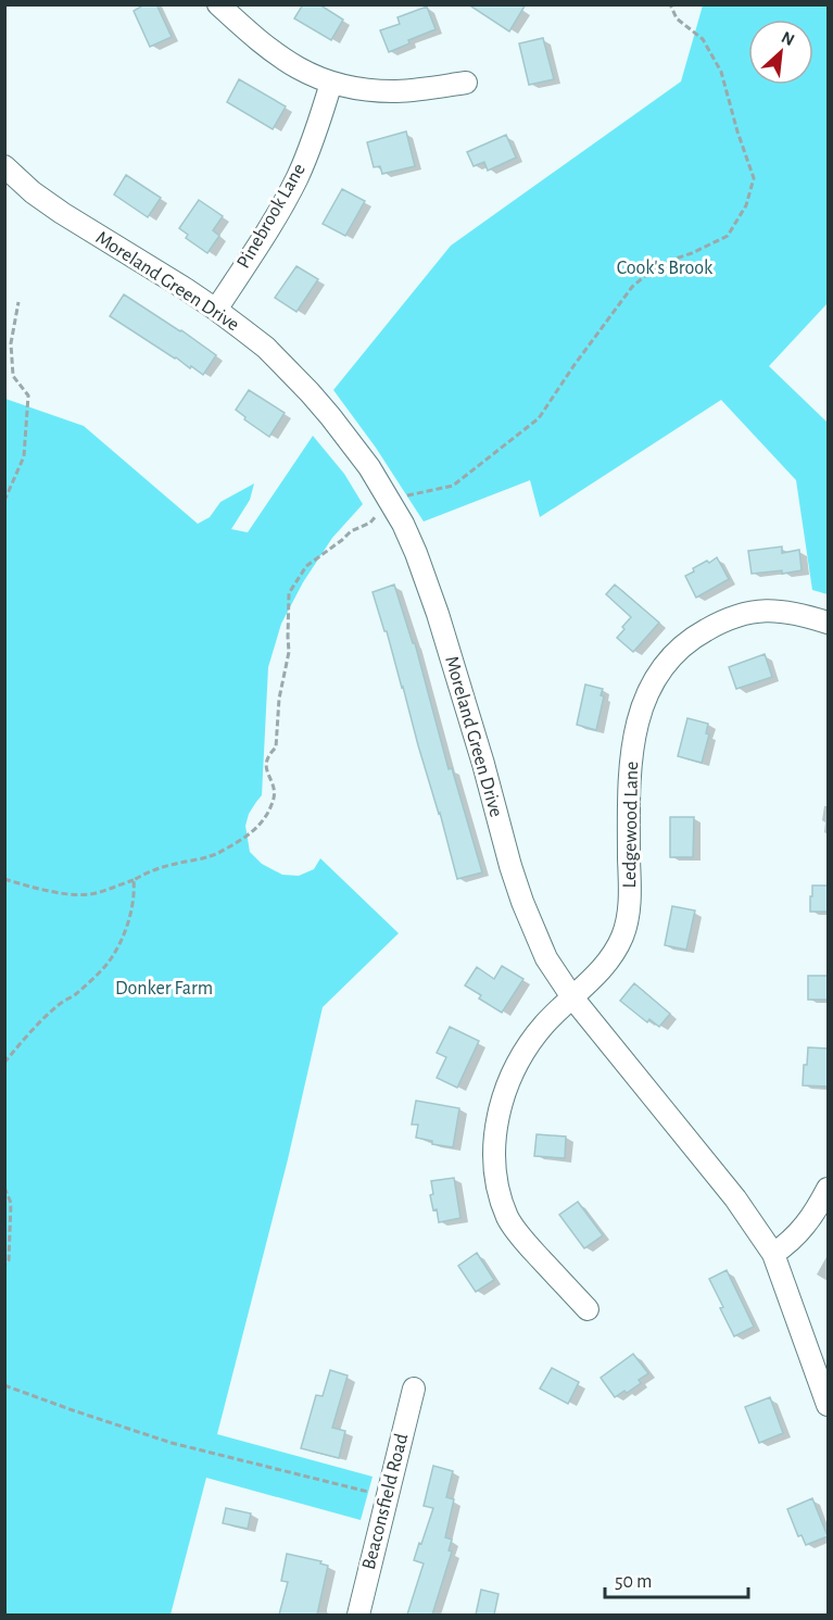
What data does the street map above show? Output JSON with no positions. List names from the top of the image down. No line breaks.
{"streets":{"street":["Pinebrook Lane","Moreland Green Drive","Ledgewood Lane","Beaconsfield Road"]},"crossings":[["Pinebrook Lane","Moreland Green Drive"],["Moreland Green Drive","Ledgewood Lane"]],"parks":["Cook's Brook","Donker Farm"],"scale_bar":"50 m","north":"top right"}
